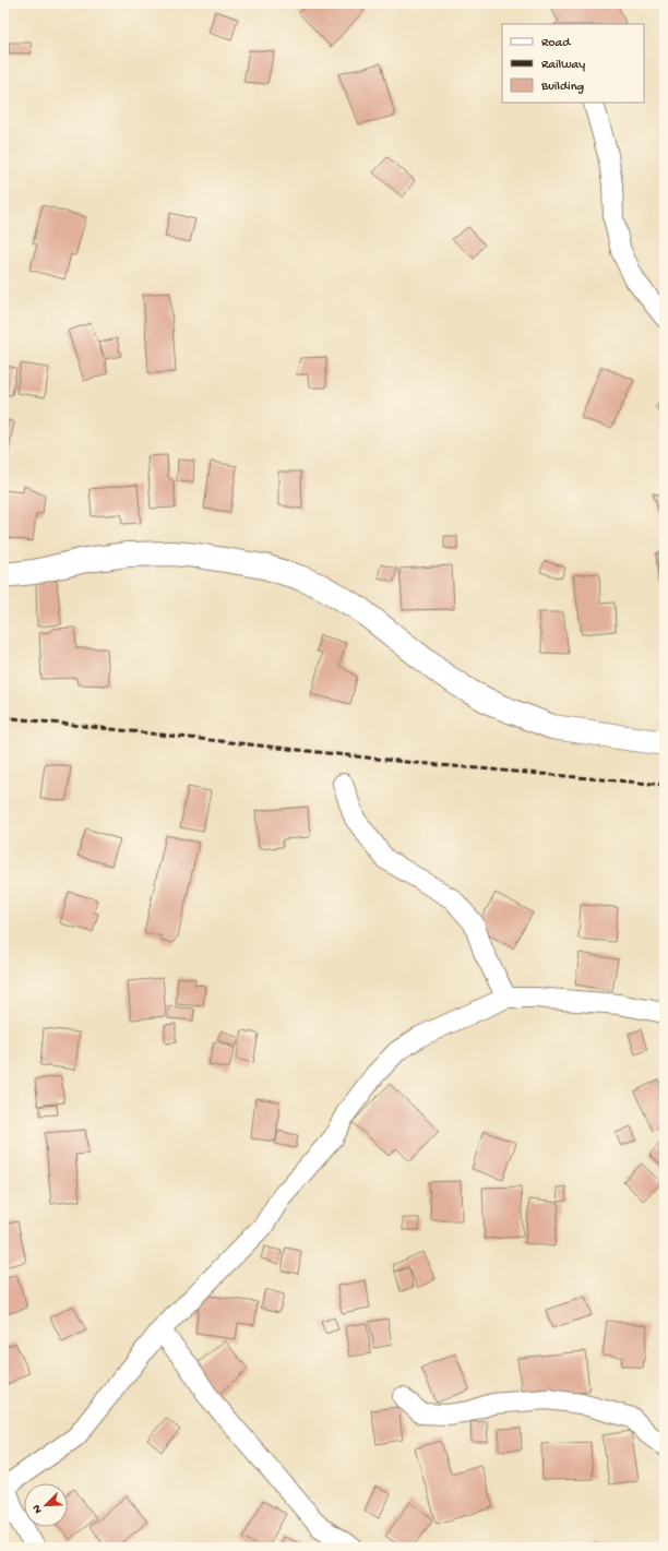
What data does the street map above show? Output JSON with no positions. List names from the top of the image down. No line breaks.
{"legend":["Road","Railway","Building"],"north":"bottom left"}
